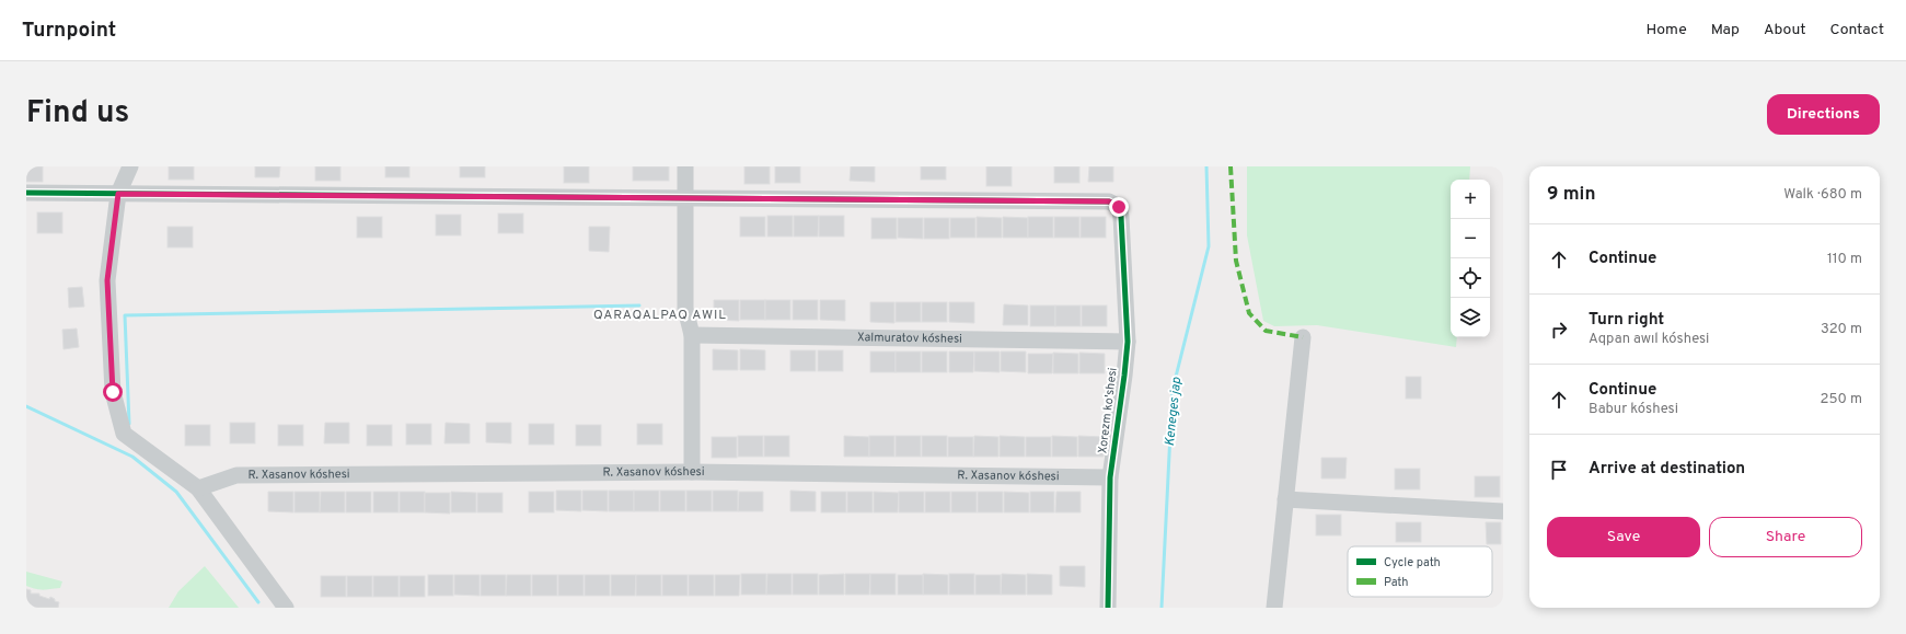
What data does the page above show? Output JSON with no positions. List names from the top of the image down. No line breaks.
{"streets":{"street":["Xalmuratov kóshesi","Xorezm ko'shesi","R. Xasanov kóshesi"]},"crossings":[["Xalmuratov kóshesi","Xorezm ko'shesi"],["Xorezm ko'shesi","R. Xasanov kóshesi"]],"districts":["QARAQALPAQ AWIL"],"water":["Keneges jap"],"legend":["Cycle path","Path"],"page":{"header":"Turnpoint","nav":["Home","Map","About","Contact"],"title":"Find us","buttons":["Directions",["Save","Share"]],"heading":["9 min","Walk · 680 m"],"map_buttons":["+","−"],"list":[["Continue","110 m"],["Turn right","Aqpan awıl kóshesi","320 m"],["Continue","Babur kóshesi","250 m"],"Arrive at destination"]}}
